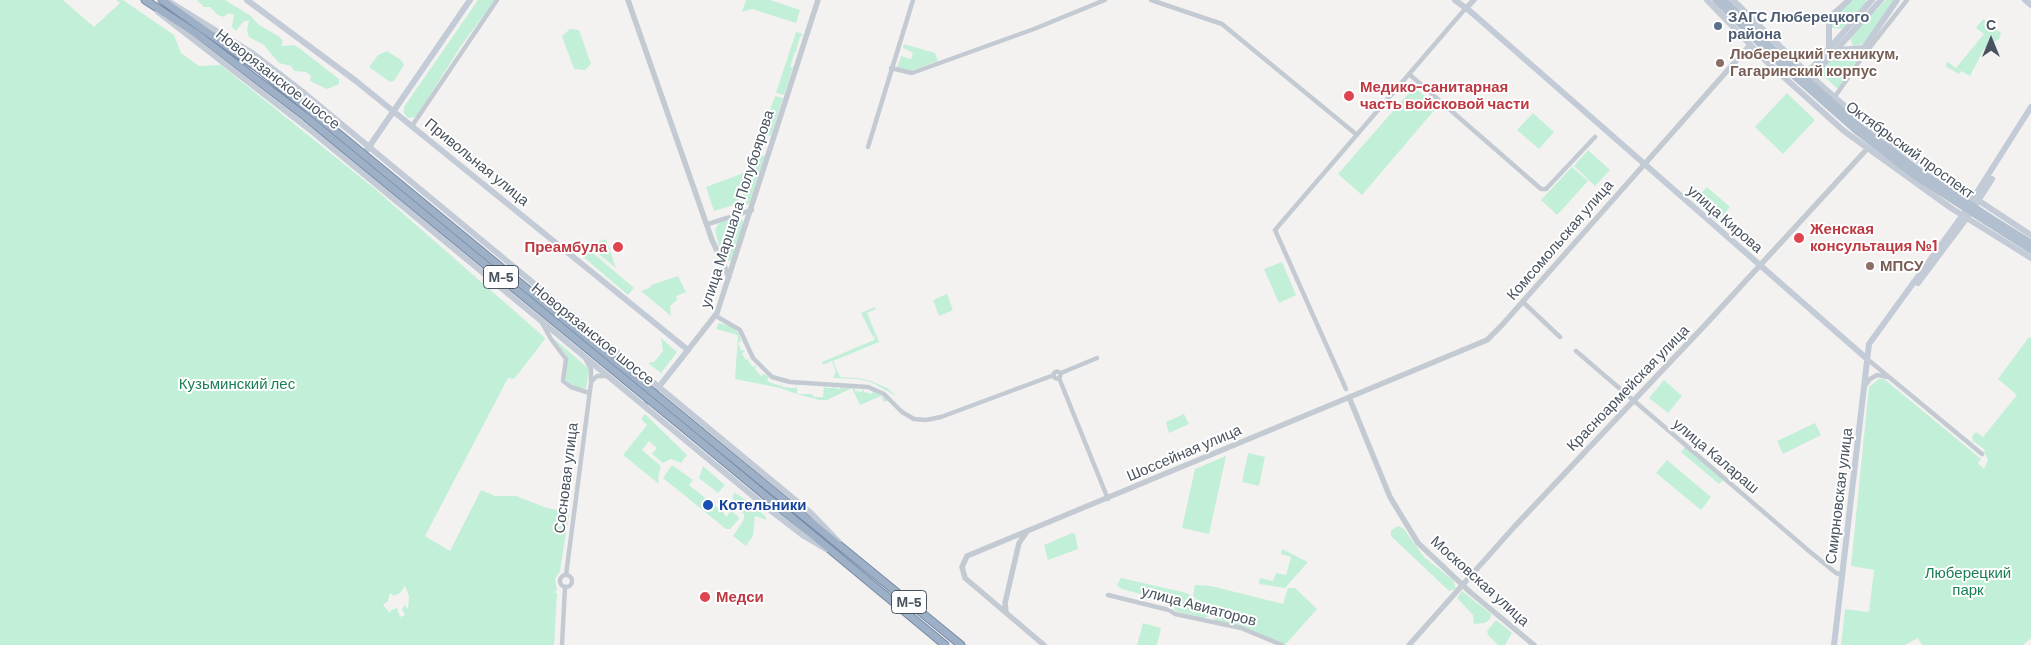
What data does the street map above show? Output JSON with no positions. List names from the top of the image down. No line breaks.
{"streets":{"highway":["Новорязанское шоссе","М-5"],"main road":["Октябрьский проспект","Привольная улица","улица Маршала Полубоярова","улица Кирова","Смирновская улица"],"street":["Комсомольская улица","Красноармейская улица","Шоссейная улица","улица Калараш","Сосновая улица","Московская улица","улица Авиаторов"]},"crossings":[["Привольная улица","улица Маршала Полубоярова"],["улица Кирова","Комсомольская улица"],["улица Кирова","Красноармейская улица"],["улица Кирова","Смирновская улица"],["Комсомольская улица","Шоссейная улица"],["Комсомольская улица","Московская улица"],["Красноармейская улица","улица Калараш"],["Красноармейская улица","Московская улица"],["Шоссейная улица","Московская улица"],["улица Калараш","Смирновская улица"]],"parks":["Кузьминский лес","Люберецкий парк"],"places":["ЗАГС Люберецкого района","Люберецкий техникум, Гагаринский корпус","Медико-санитарная часть войсковой части","Женская консультация №1","Преамбула","МПСУ","Котельники","Медси"],"north":"top"}
